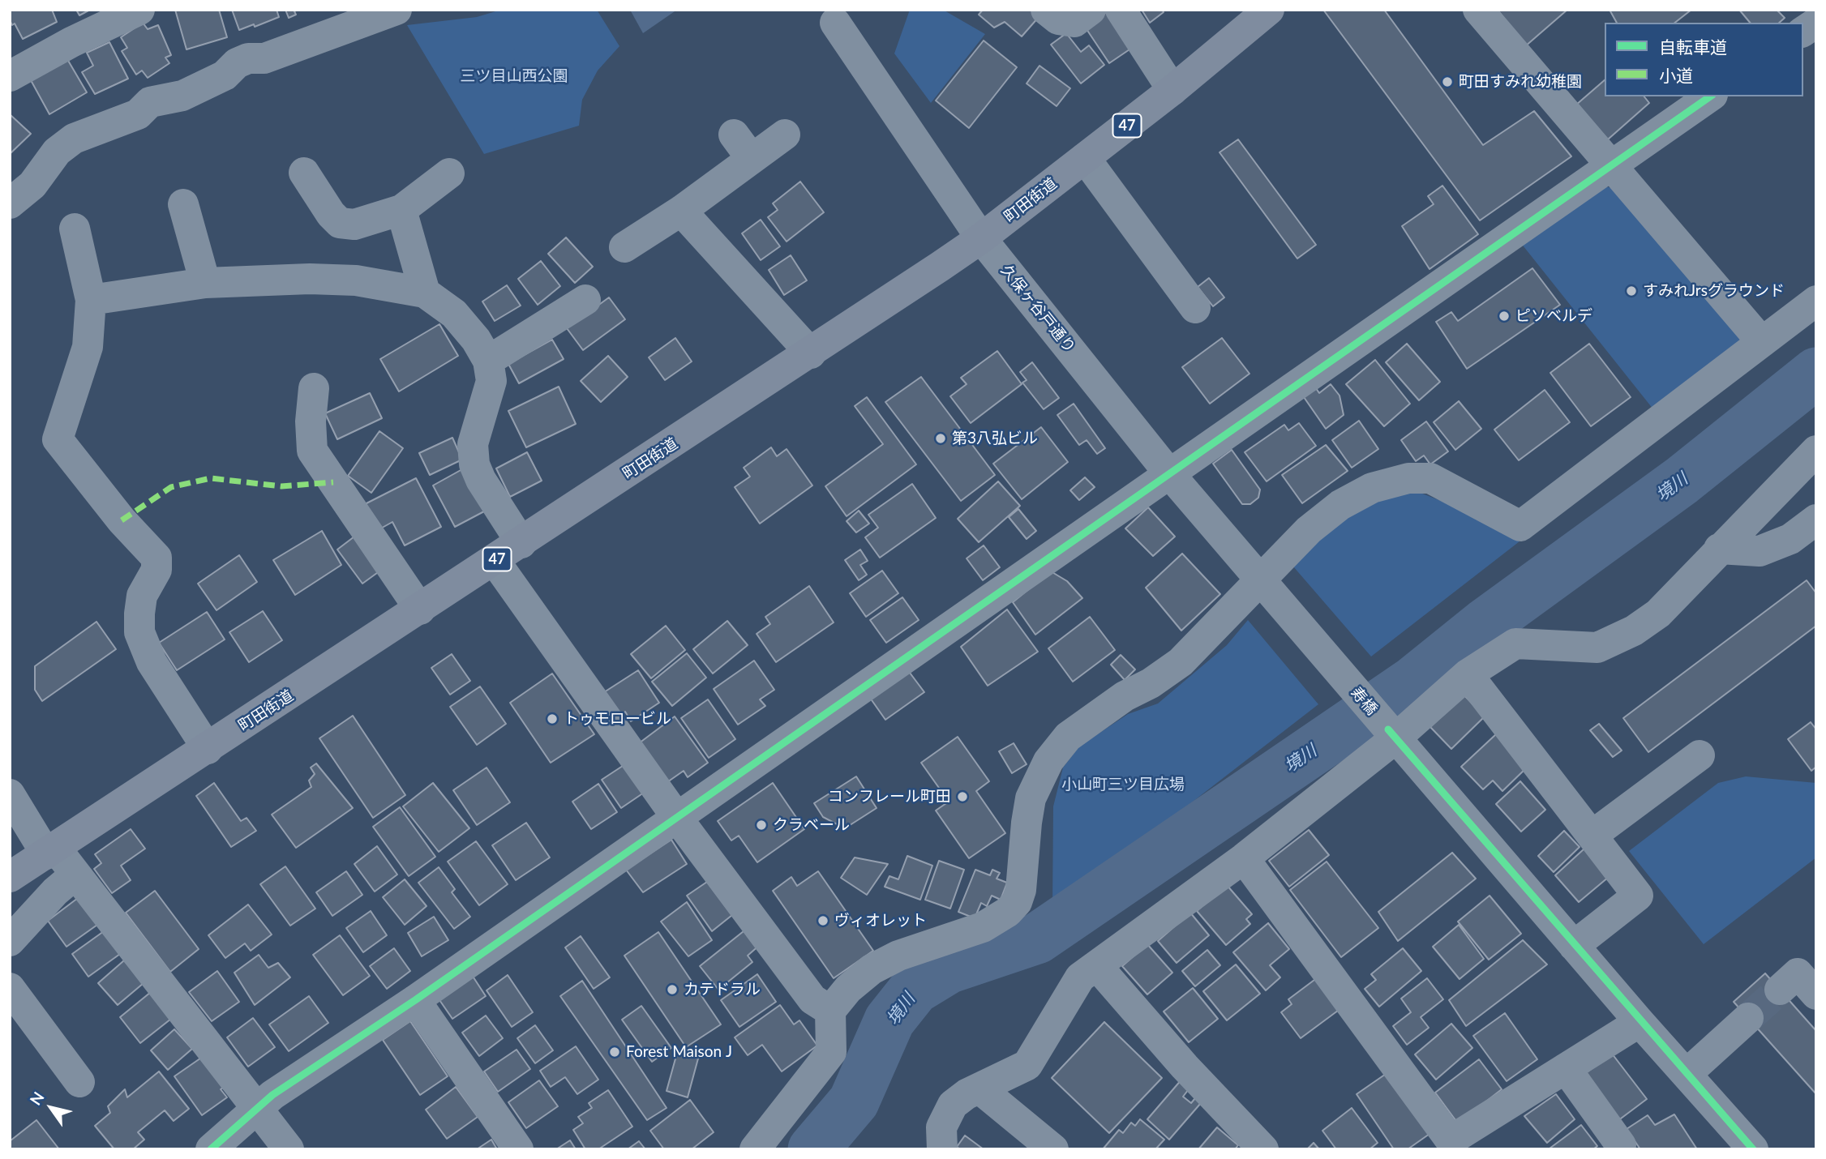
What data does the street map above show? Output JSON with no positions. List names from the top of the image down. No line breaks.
{"streets":{"main road":["47","町田街道"],"street":["久保ヶ谷戸通り","寿橋"]},"crossings":[["町田街道","久保ヶ谷戸通り"],["久保ヶ谷戸通り","寿橋"]],"water":["境川"],"parks":["三ツ目山西公園","小山町三ツ目広場"],"places":["町田すみれ幼稚園","すみれJrsグラウンド","ピソベルデ","第3八弘ビル","トゥモロービル","コンフレール町田","クラベール","ヴィオレット","カテドラル","Forest Maison J"],"legend":["自転車道","小道"],"north":"top left"}
